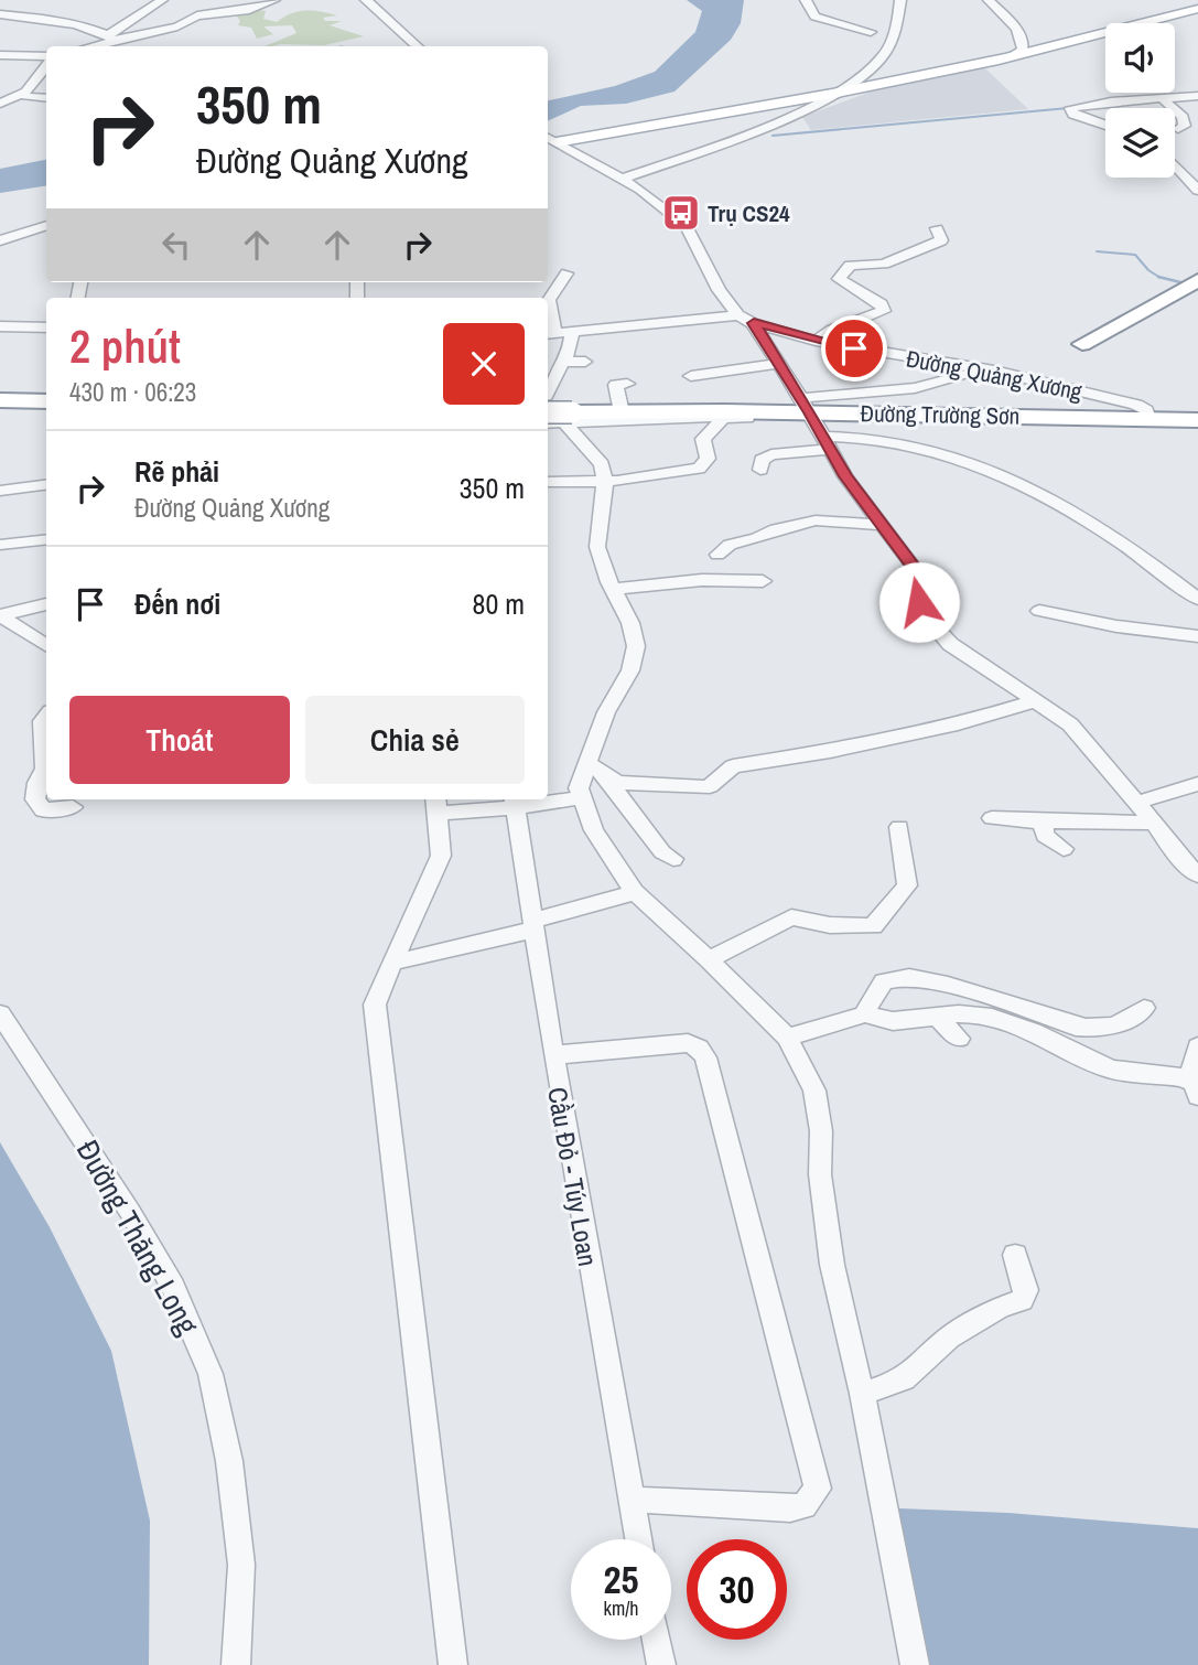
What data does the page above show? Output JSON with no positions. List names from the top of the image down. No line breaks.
{"streets":{"highway":["Đường Trường Sơn"],"street":["Đường Quảng Xương","Cầu Đỏ - Túy Loan","Đường Thăng Long"]},"crossings":[["Đường Quảng Xương","Đường Trường Sơn"]],"places":{"bus stop":["Trụ CS24"]},"page":{"turn":["350 m","Đường Quảng Xương"],"heading":["2 phút","430 m · 06:23"],"list":[{"name":"Rẽ phải","note":"Đường Quảng Xương","value":"350 m"},{"name":"Đến nơi","value":"80 m"}],"buttons":["Thoát","Chia sẻ"],"speed":"25 km/h","limit":"30"}}
